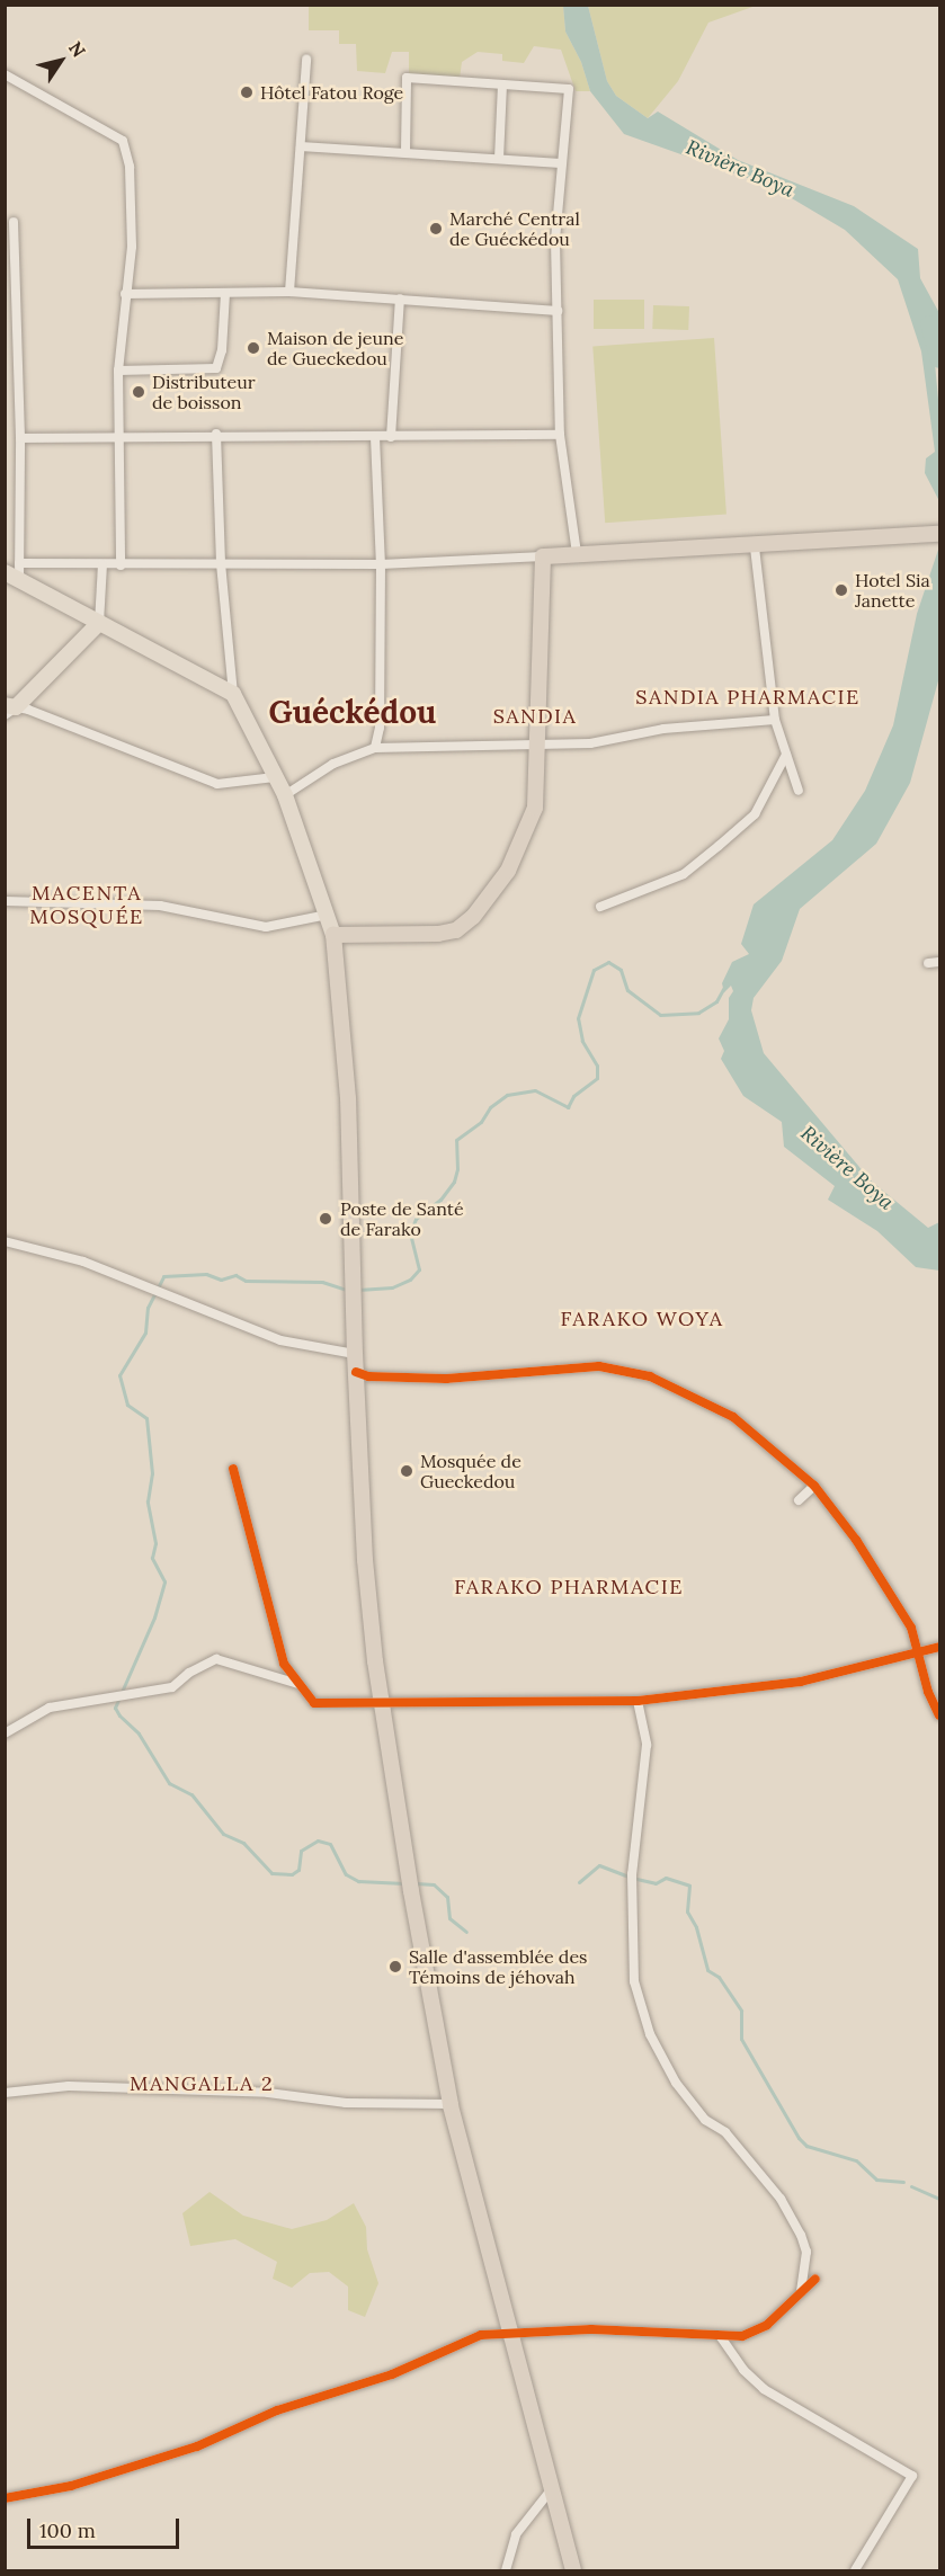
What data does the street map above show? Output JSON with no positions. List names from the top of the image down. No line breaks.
{"districts":["SANDIA PHARMACIE","Guéckédou","SANDIA","MACENTA MOSQUÉE","FARAKO WOYA","FARAKO PHARMACIE","MANGALLA 2"],"water":["Rivière Boya"],"places":["Hôtel Fatou Roge","Marché Central de Guéckédou","Maison de jeune de Gueckedou","Distributeur de boisson","Hotel Sia Janette","Poste de Santé de Farako","Mosquée de Gueckedou","Salle d'assemblée des Témoins de jéhovah"],"scale_bar":"100 m","north":"top right"}
